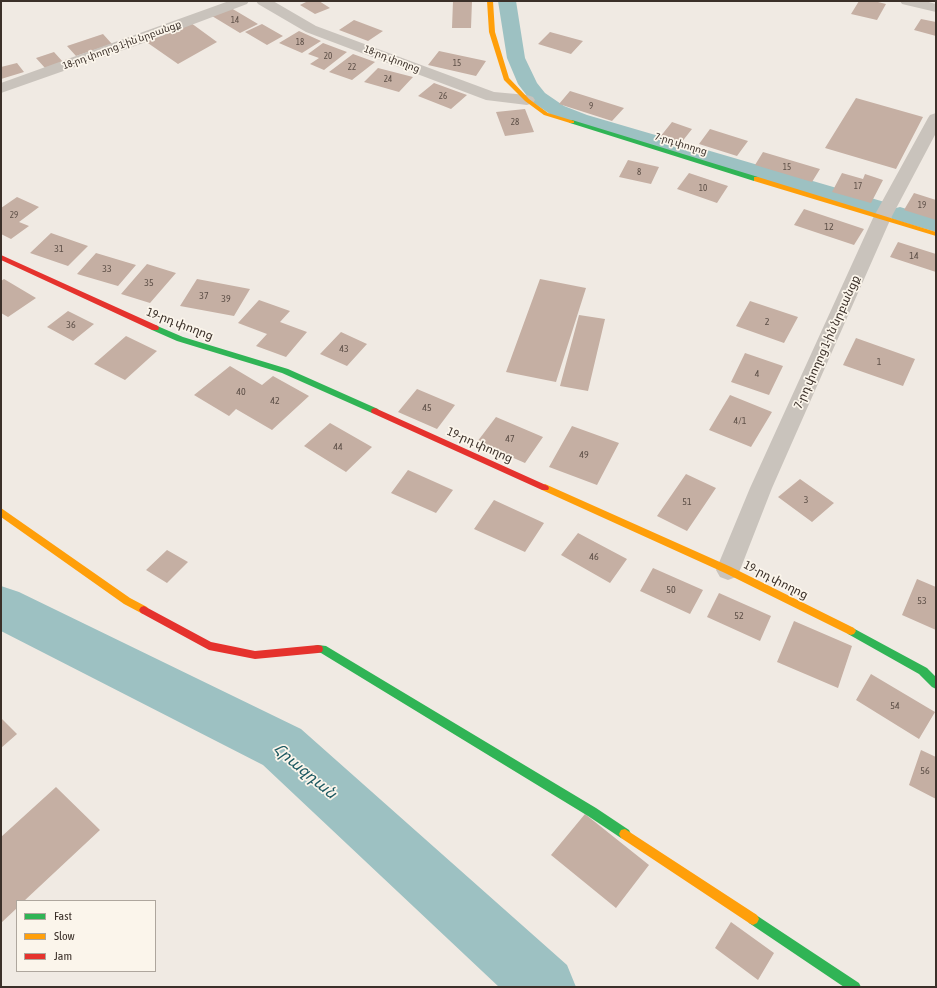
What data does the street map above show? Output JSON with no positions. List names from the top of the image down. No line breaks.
{"streets":{"street":["18-րդ փողոց 1-ին նրբանցք","18-րդ փողոց","7-րդ փողոց","19-րդ փողոց","7-րդ փողոց 1-ին նրբանցք"]},"crossings":[["18-րդ փողոց","7-րդ փողոց"],["7-րդ փողոց","7-րդ փողոց 1-ին նրբանցք"],["19-րդ փողոց","7-րդ փողոց 1-ին նրբանցք"]],"water":["Հրազդան"],"house_numbers":["14","18","20","15","22","24","26","9","28","15","8","17","10","19","29","12","31","14","33","35","37","39","2","36","43","1","4","40","42","45","4/1","47","44","49","3","51","46","50","53","52","54","56"],"legend":["Fast","Slow","Jam"]}
